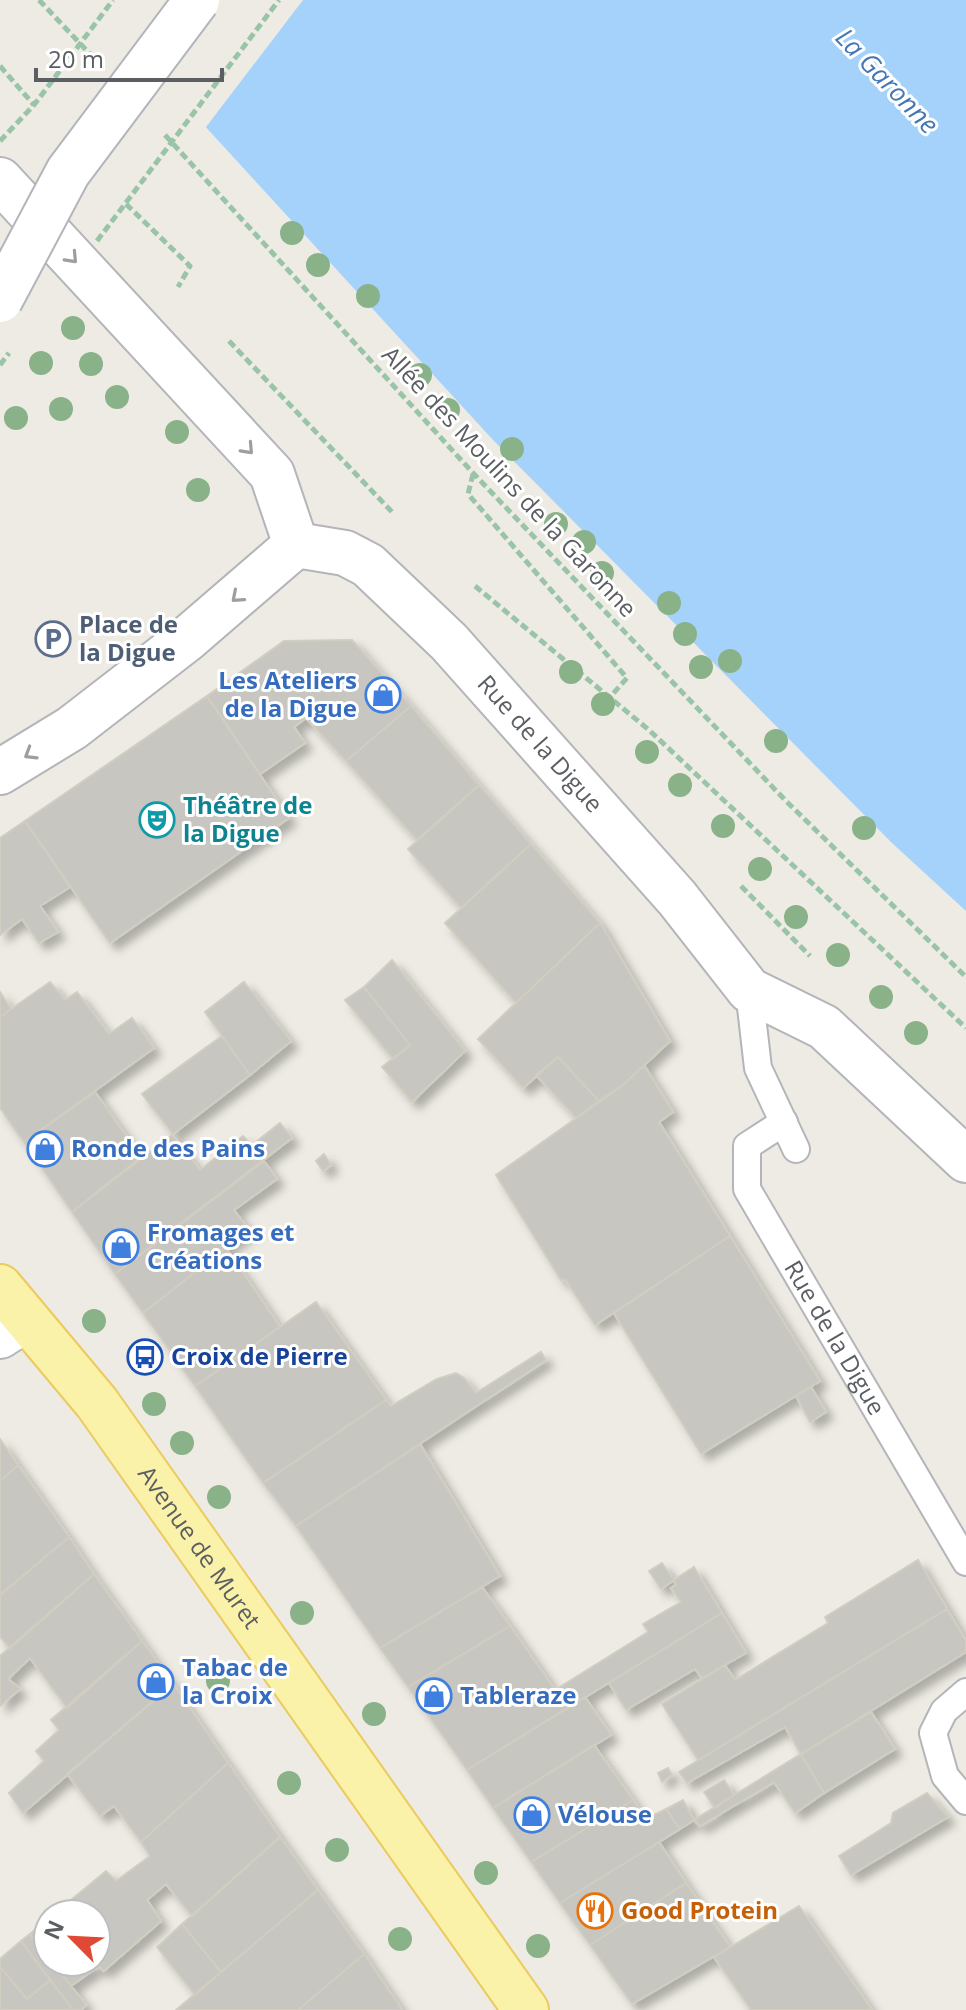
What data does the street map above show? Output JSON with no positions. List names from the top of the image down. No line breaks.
{"streets":{"main road":["Avenue de Muret"],"street":["Rue de la Digue"],"path":["Allée des Moulins de la Garonne"]},"water":["La Garonne"],"places":{"parking":["Place de la Digue"],"shop":["Les Ateliers de la Digue","Ronde des Pains","Fromages et Créations","Tabac de la Croix","Tableraze","Vélouse"],"theatre":["Théâtre de la Digue"],"bus stop":["Croix de Pierre"],"restaurant":["Good Protein"]},"scale_bar":"20 m","north":"top left"}
